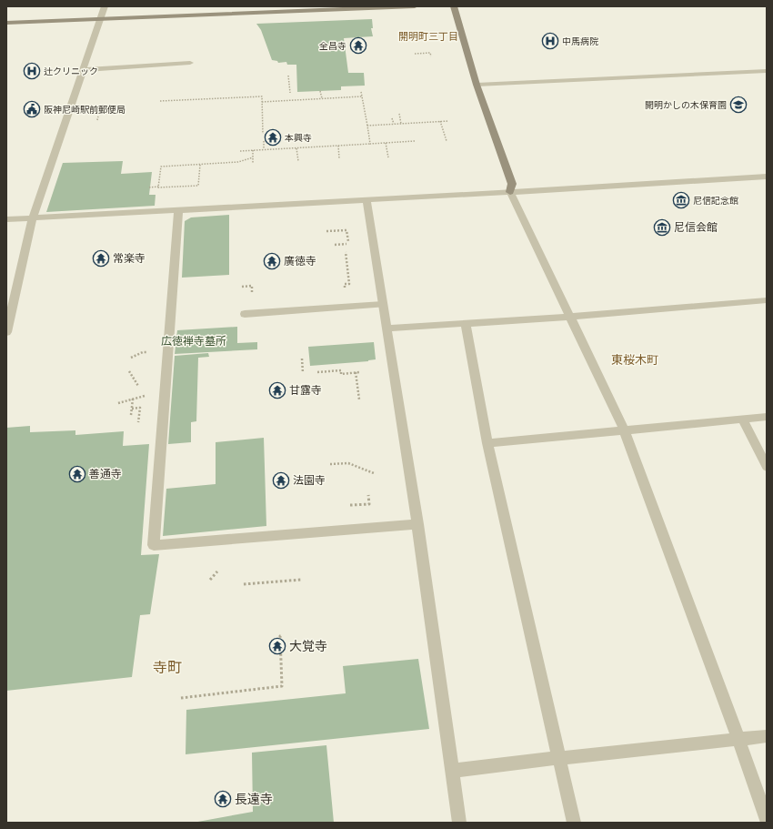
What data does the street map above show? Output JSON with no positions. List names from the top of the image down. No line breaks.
{"districts":["開明町三丁目","東桜木町","寺町"],"parks":["広徳禅寺墓所"],"places":{"hospital":["中馬病院","辻クリニック"],"temple":["全昌寺","本興寺","常楽寺","廣徳寺","甘露寺","善通寺","法園寺","大覚寺","長遠寺"],"school or university":["開明かしの木保育園"],"public building":["阪神尼崎駅前郵便局"],"museum":["尼信記念館","尼信会館"]}}
